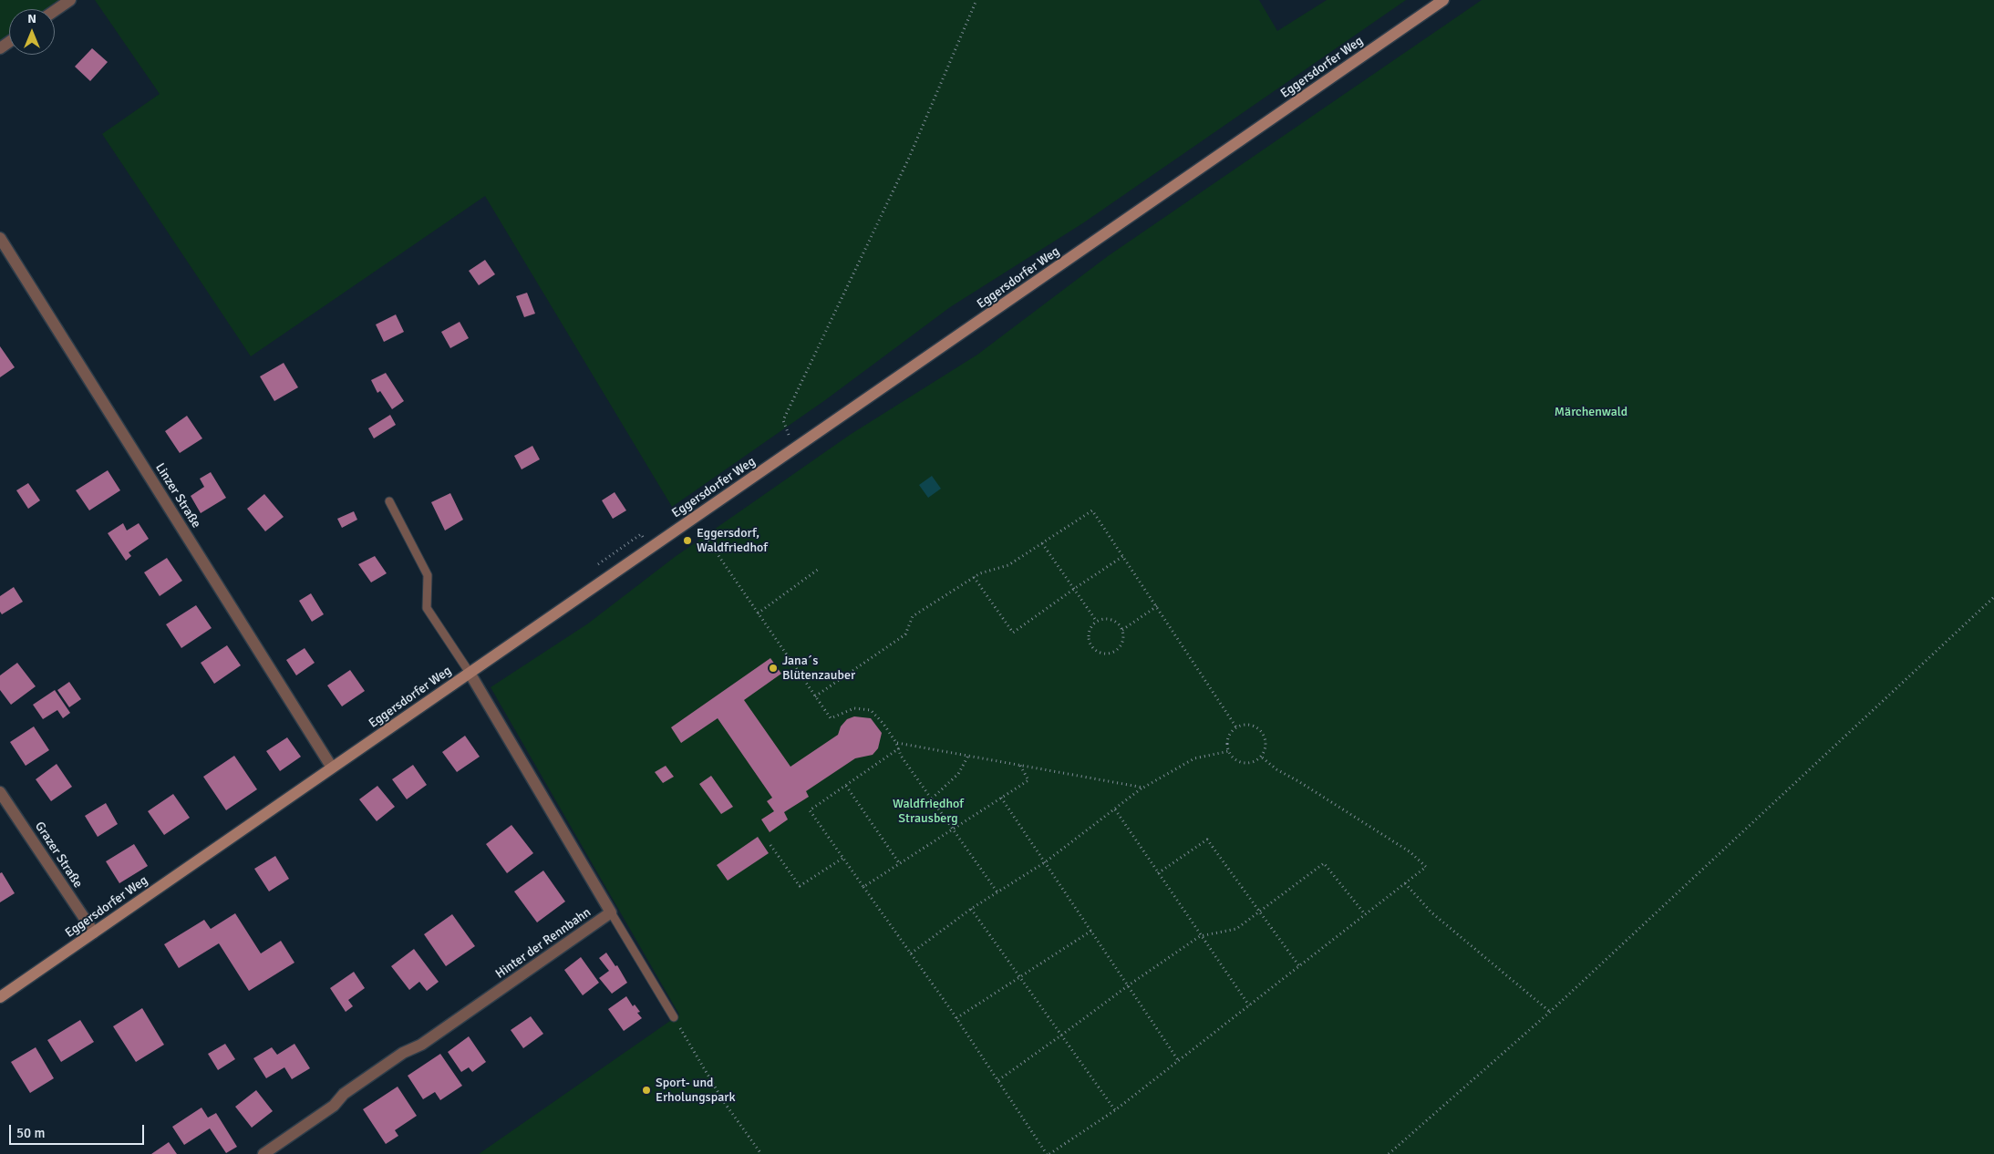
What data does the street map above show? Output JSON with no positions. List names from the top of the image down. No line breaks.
{"streets":{"main road":["Eggersdorfer Weg"],"street":["Linzer Straße","Grazer Straße","Hinter der Rennbahn"]},"crossings":[["Eggersdorfer Weg","Linzer Straße"],["Eggersdorfer Weg","Grazer Straße"],["Eggersdorfer Weg","Hinter der Rennbahn"]],"parks":["Märchenwald","Waldfriedhof Strausberg"],"places":["Eggersdorf, Waldfriedhof","Jana´s Blütenzauber","Sport- und Erholungspark"],"scale_bar":"50 m","north":"top"}
